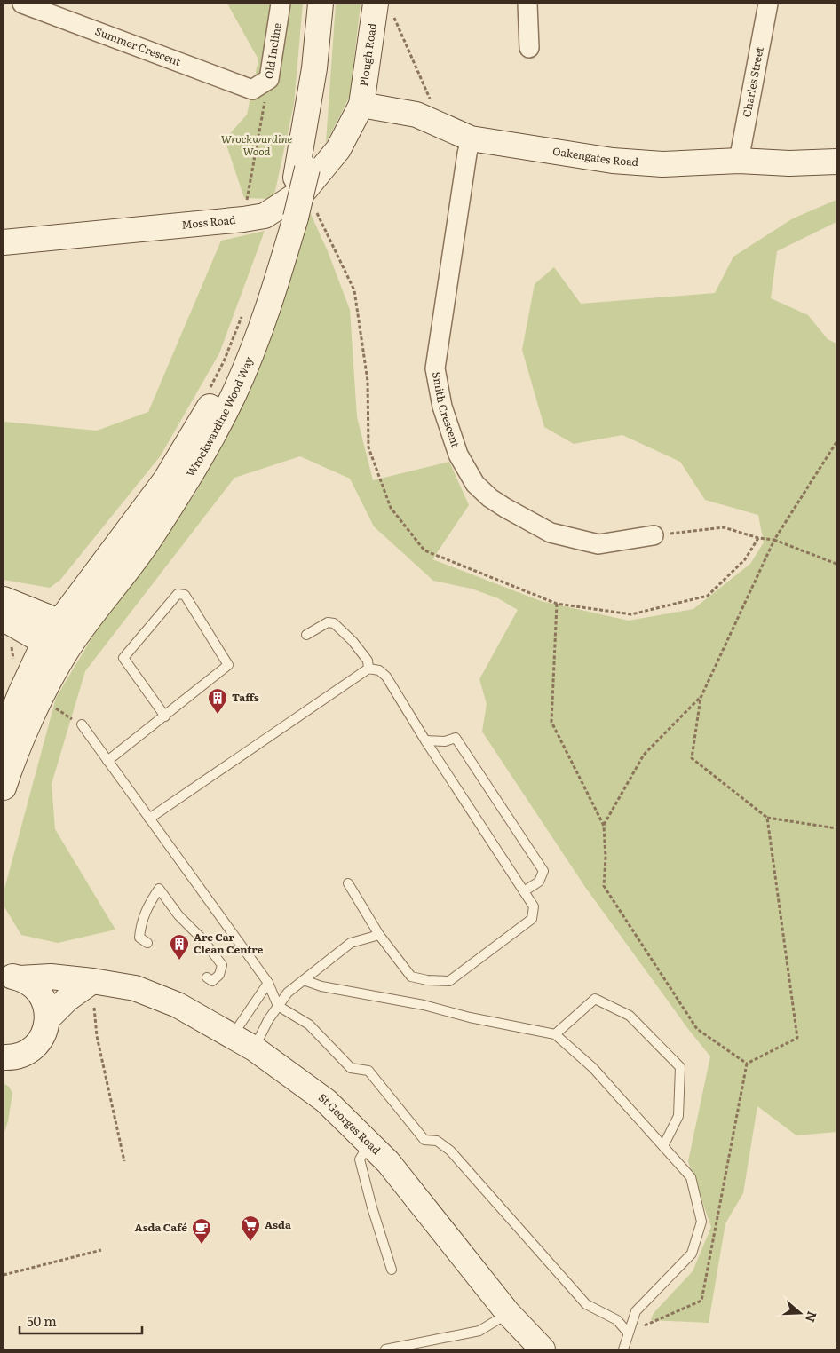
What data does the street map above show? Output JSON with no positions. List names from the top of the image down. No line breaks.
{"streets":{"street":["Summer Crescent","Old Incline","Plough Road","Charles Street","Oakengates Road","Moss Road","Smith Crescent","Wrockwardine Wood Way","St Georges Road"]},"crossings":[["Summer Crescent","Old Incline"],["Plough Road","Oakengates Road"],["Plough Road","Moss Road"],["Charles Street","Oakengates Road"],["Oakengates Road","Moss Road"],["Oakengates Road","Smith Crescent"],["Moss Road","Wrockwardine Wood Way"]],"parks":["Wrockwardine Wood"],"places":{"building":["Taffs","Arc Car Clean Centre"],"supermarket":["Asda"],"cafe":["Asda Café"]},"scale_bar":"50 m","north":"right"}
